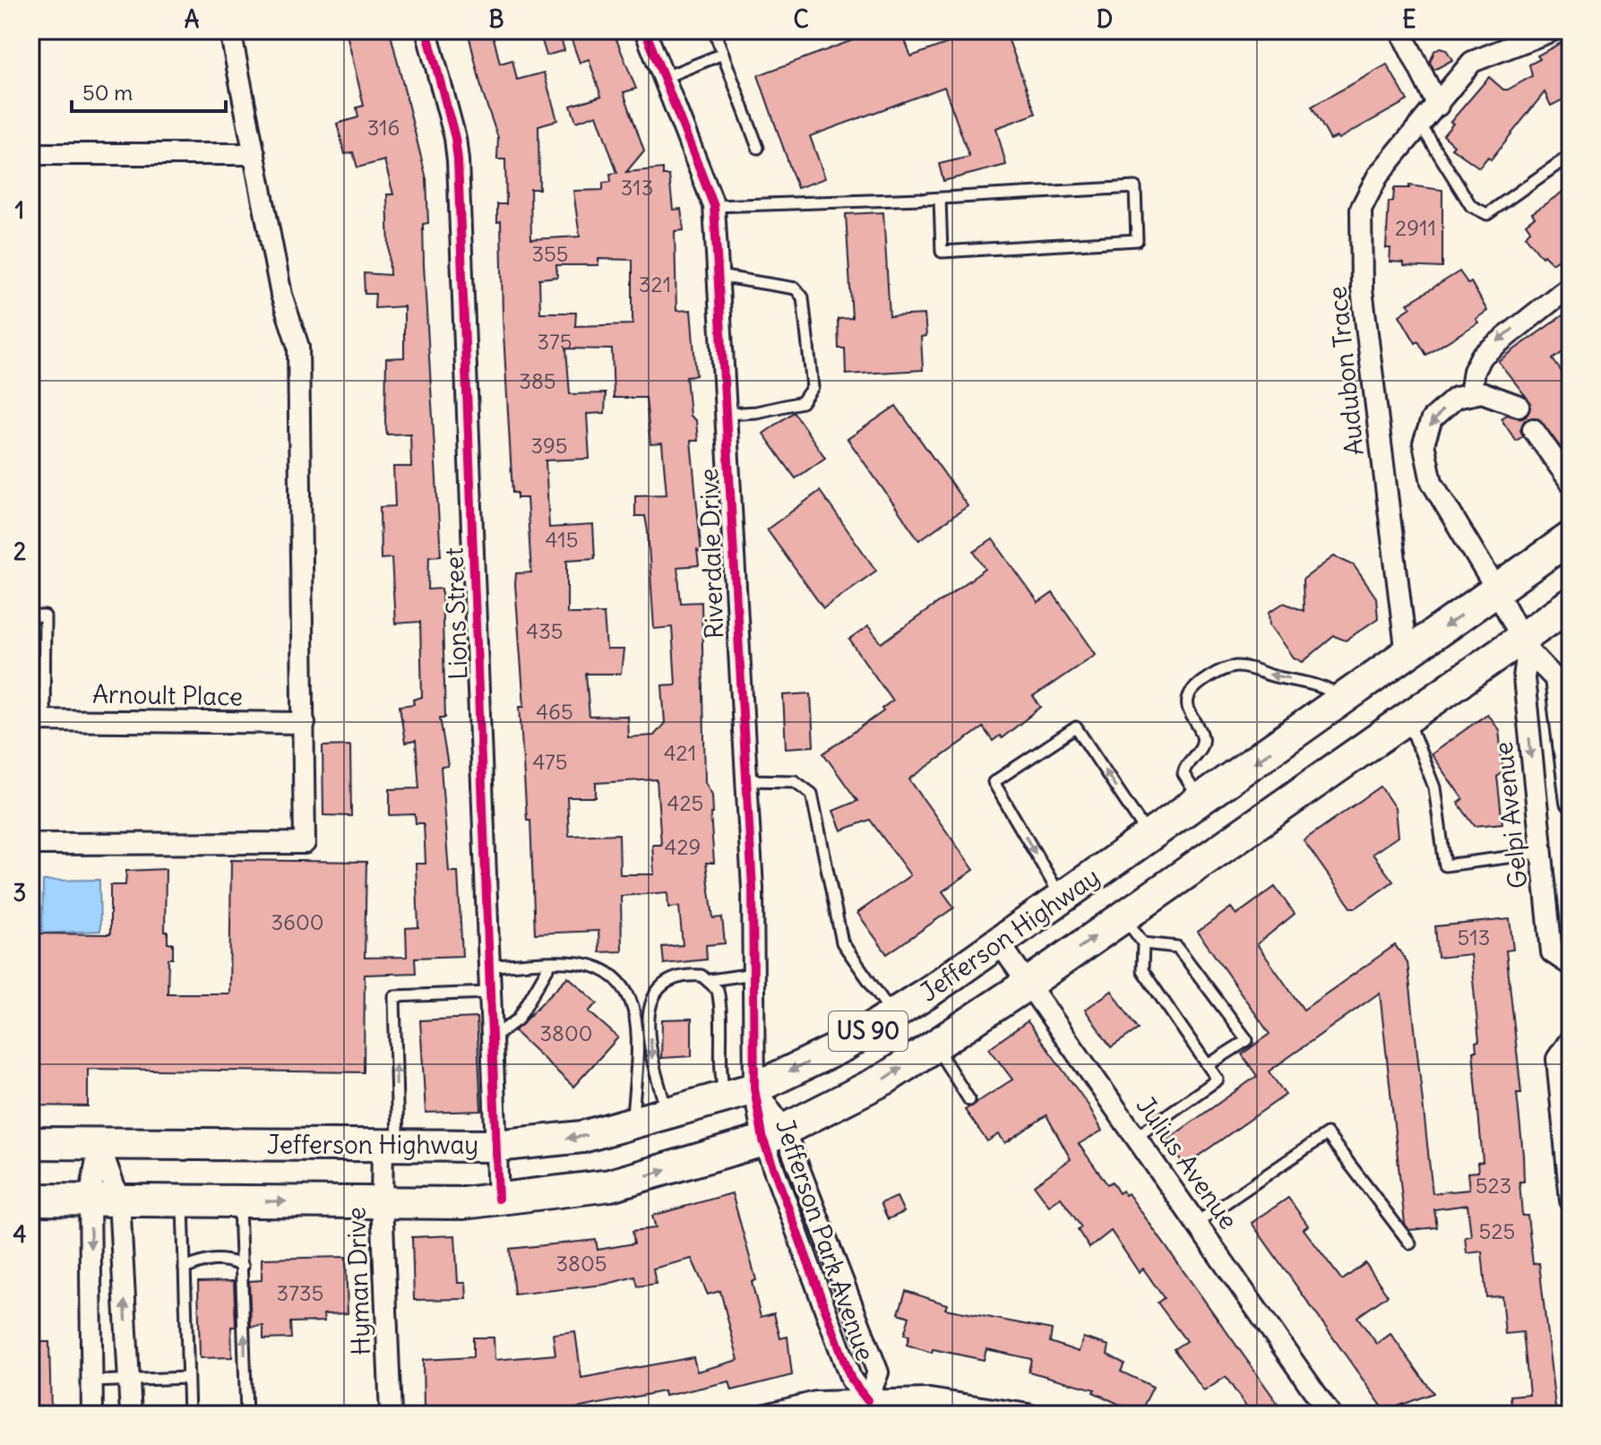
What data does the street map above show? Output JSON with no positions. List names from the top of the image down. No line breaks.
{"streets":{"main road":["Jefferson Highway","US 90"],"street":["Audubon Trace","Riverdale Drive","Lions Street","Arnoult Place","Gelpi Avenue","Julius Avenue","Jefferson Park Avenue","Hyman Drive"]},"crossings":[["Audubon Trace","Jefferson Highway"],["Riverdale Drive","Jefferson Highway"],["Riverdale Drive","Jefferson Park Avenue"],["Lions Street","Jefferson Highway"],["Gelpi Avenue","Jefferson Highway"],["Jefferson Highway","Julius Avenue"],["Jefferson Highway","Jefferson Park Avenue"],["Jefferson Highway","Hyman Drive"]],"house_numbers":["316","313","2911","355","321","375","385","395","415","435","465","421","475","425","429","3600","513","3800","523","525","3805","3735"],"scale_bar":"50 m","grid":{"columns":["A","B","C","D","E"],"rows":["1","2","3","4"]}}
